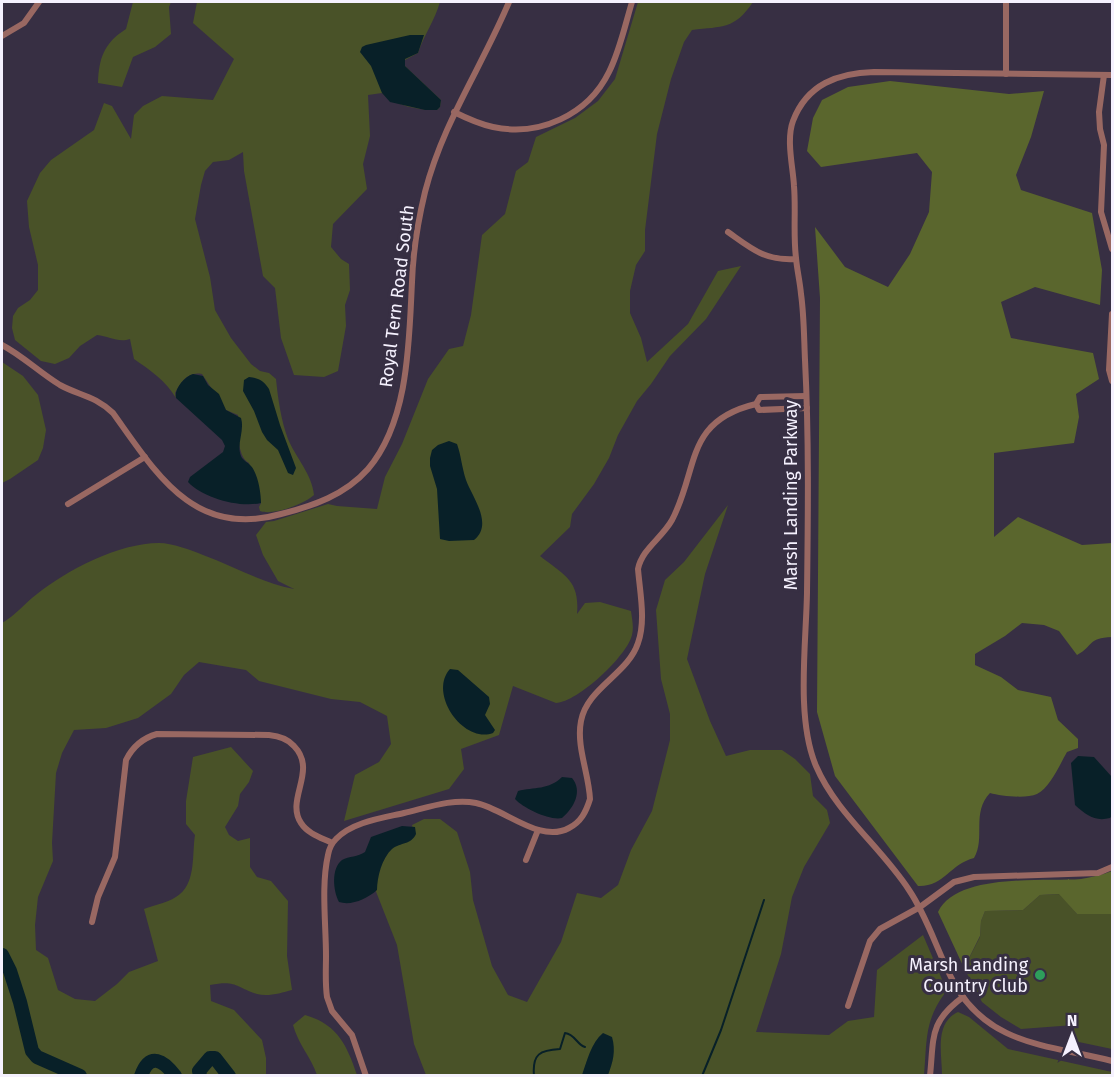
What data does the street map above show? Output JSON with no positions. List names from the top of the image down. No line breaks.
{"streets":{"street":["Royal Tern Road South","Marsh Landing Parkway"]},"places":["Marsh Landing Country Club"],"north":"top"}
